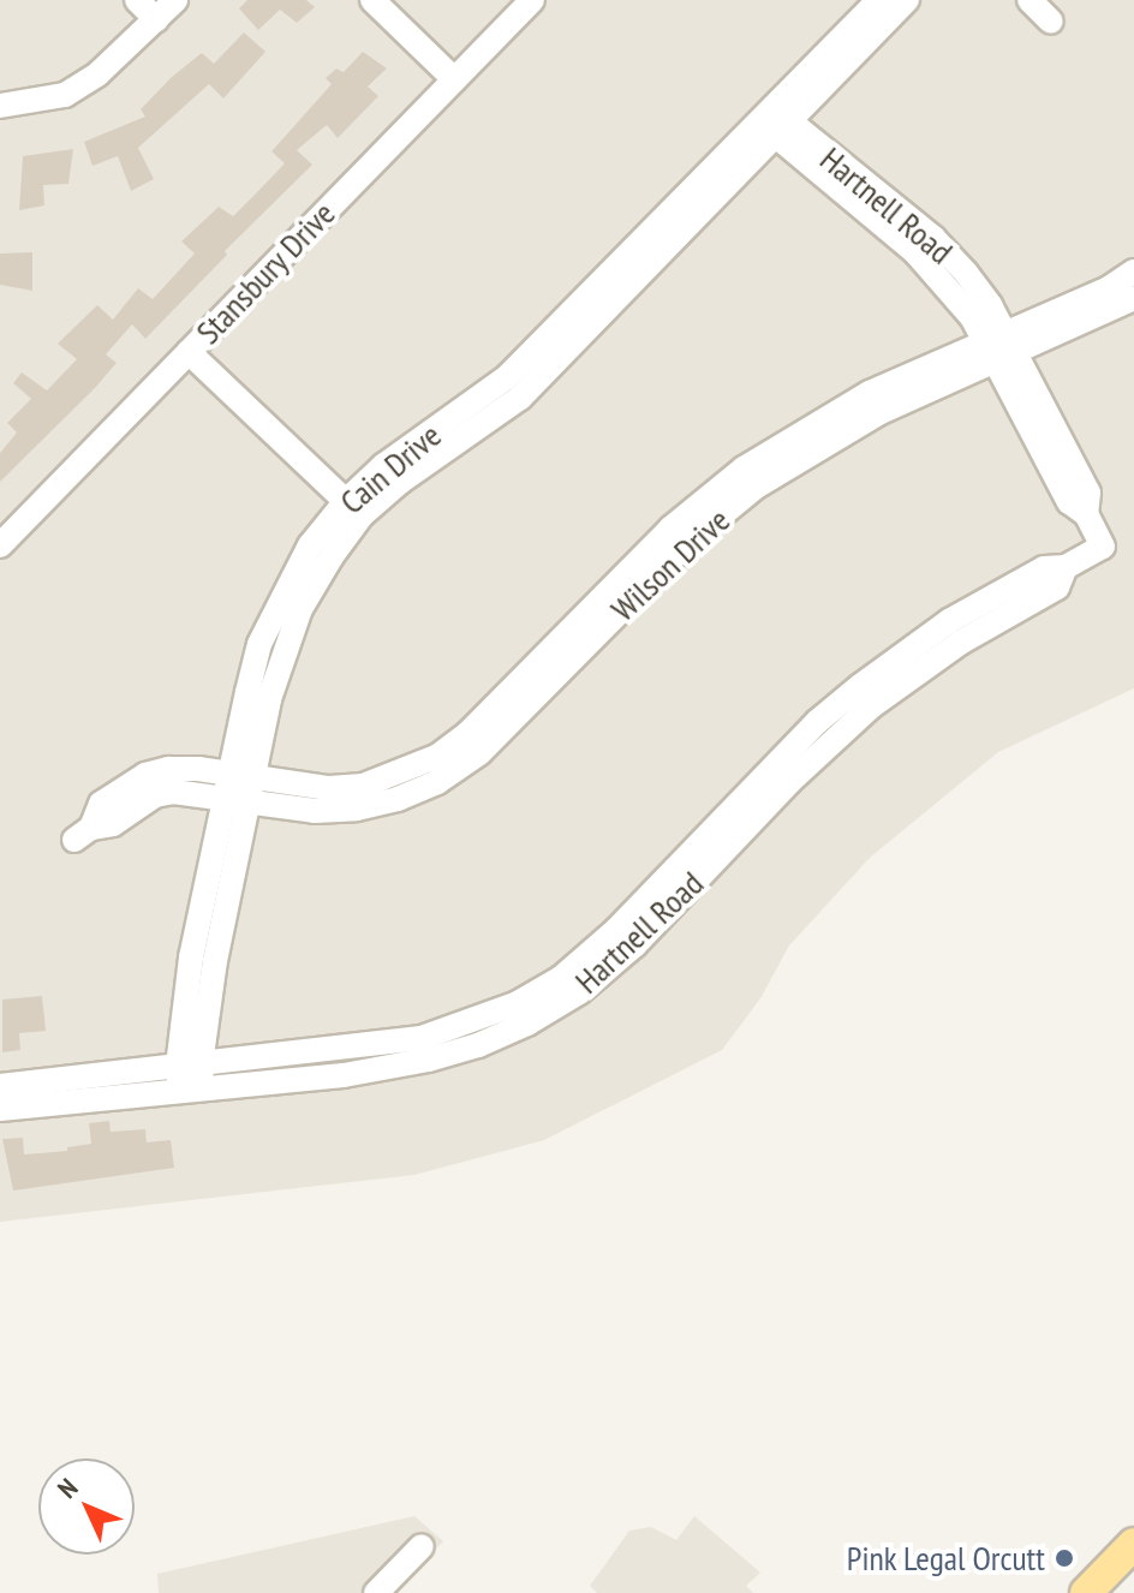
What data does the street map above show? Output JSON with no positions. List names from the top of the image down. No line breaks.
{"streets":{"street":["Hartnell Road","Stansbury Drive","Cain Drive","Wilson Drive"]},"crossings":[["Hartnell Road","Cain Drive"],["Hartnell Road","Wilson Drive"],["Cain Drive","Wilson Drive"]],"places":["Pink Legal Orcutt"],"north":"top left"}
